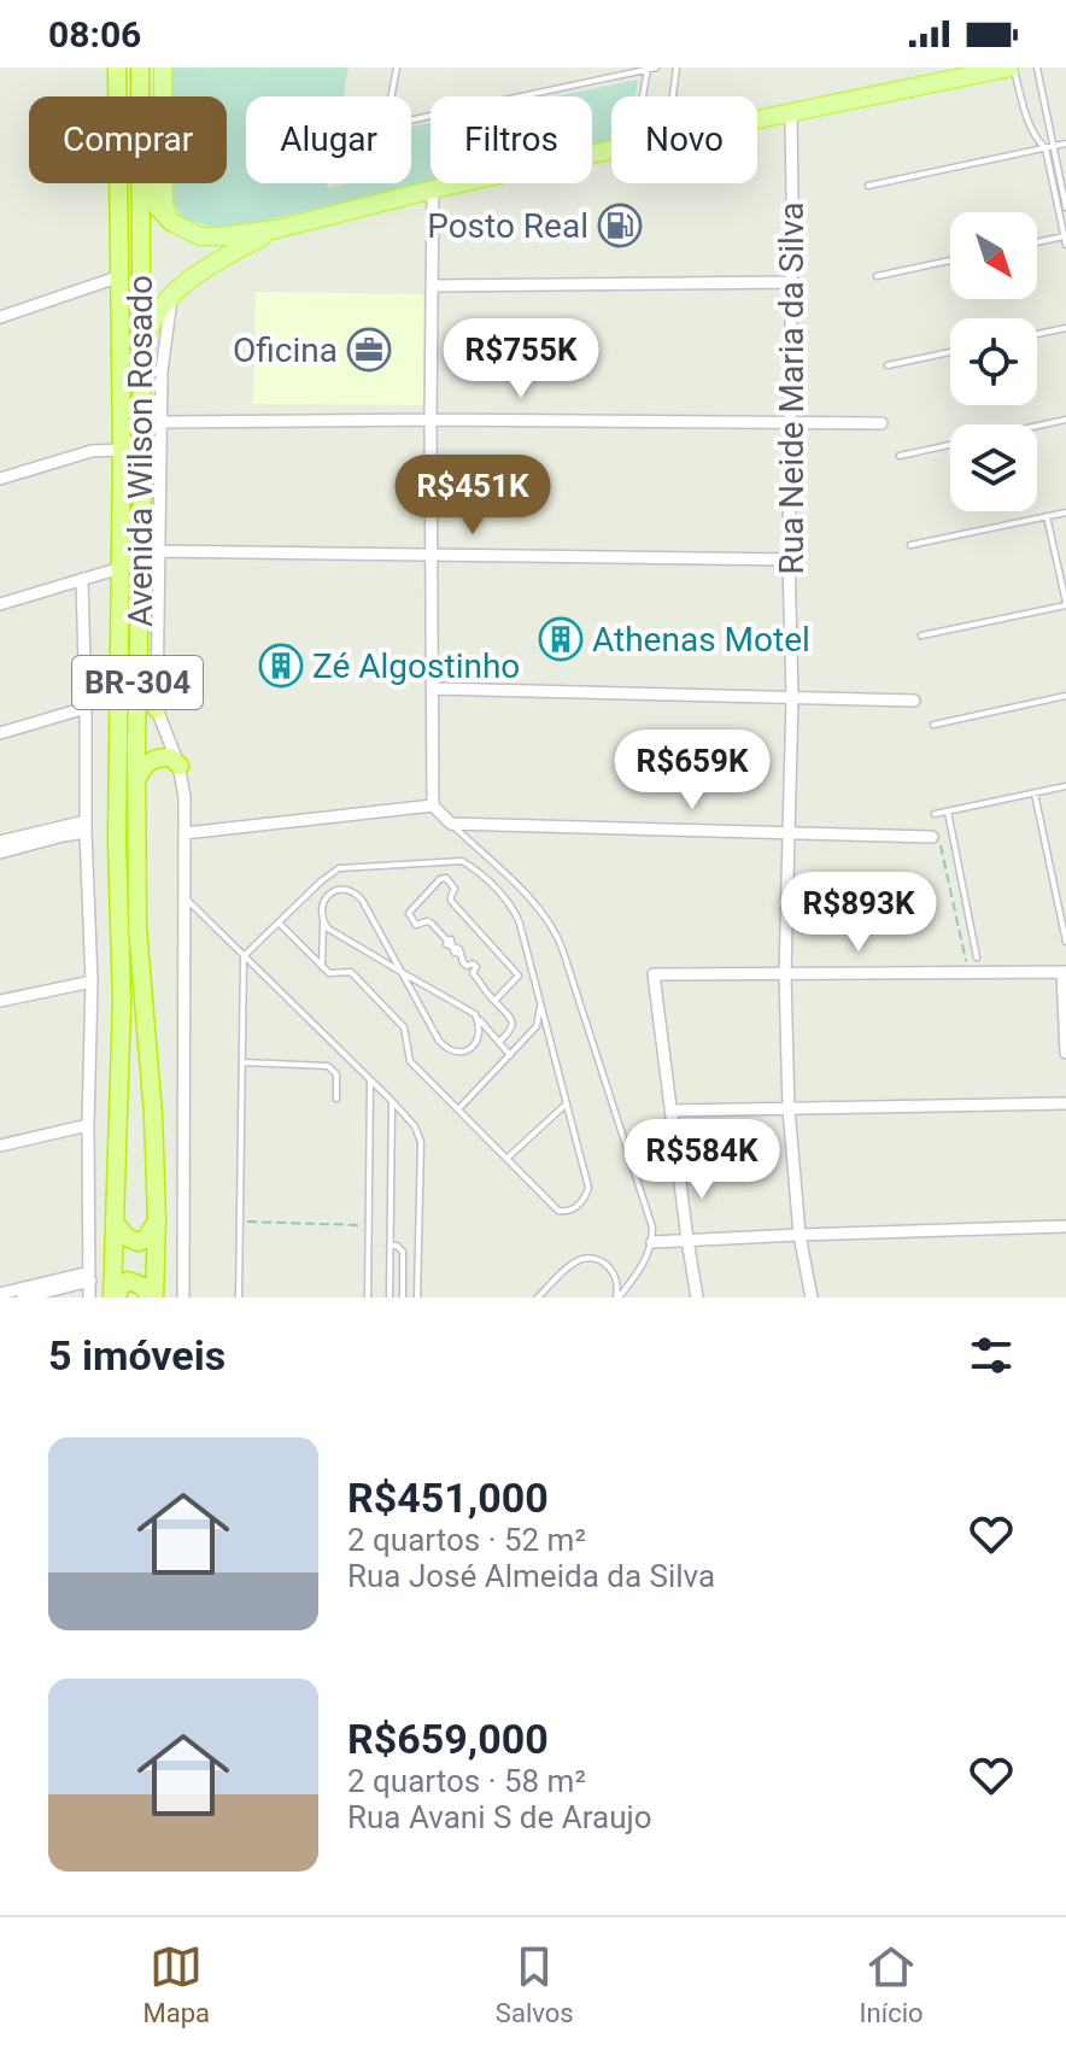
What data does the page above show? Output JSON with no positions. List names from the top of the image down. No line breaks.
{"streets":{"highway":["Avenida Wilson Rosado","BR-304"],"street":["Rua Neide Maria da Silva"]},"places":{"fuel station":["Posto Real"],"office":["Oficina"],"building":["Athenas Motel","Zé Algostinho"]},"north":"bottom right","page":{"status":"08:06","chip":["Comprar","Alugar","Filtros","Novo"],"price":["R$755K","R$451K","R$659K","R$893K","R$584K"],"heading":"5 imóveis","list":[{"name":"R$451,000","note":"2 quartos · 52 m² · Rua José Almeida da Silva"},{"name":"R$659,000","note":"2 quartos · 58 m² · Rua Avani S de Araujo"}],"tabs":["Mapa","Salvos","Início"]}}
